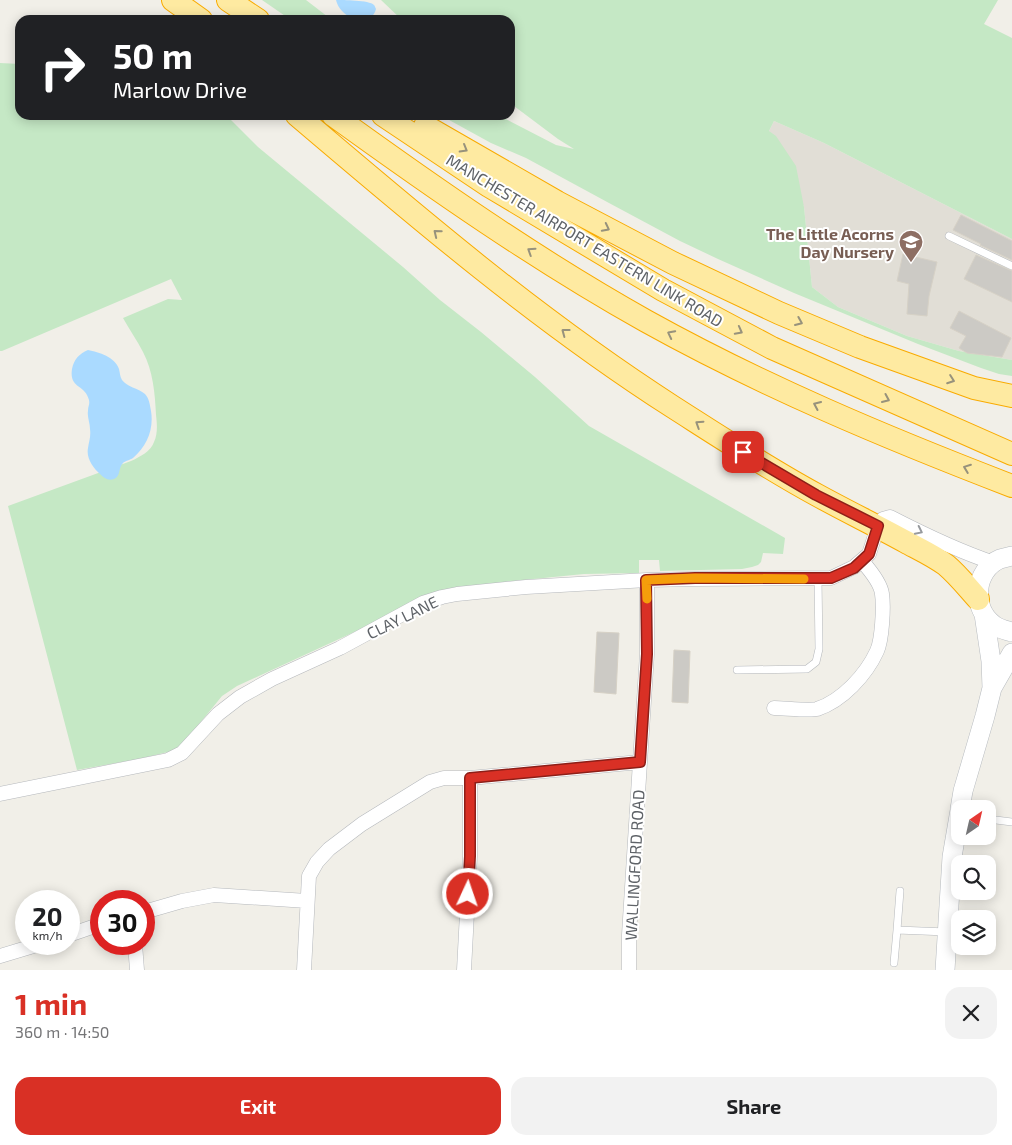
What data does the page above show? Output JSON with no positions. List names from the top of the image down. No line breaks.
{"streets":{"highway":["MANCHESTER AIRPORT EASTERN LINK ROAD"],"street":["CLAY LANE","WALLINGFORD ROAD"]},"crossings":[["CLAY LANE","WALLINGFORD ROAD"]],"places":{"school or university":["The Little Acorns Day Nursery"]},"north":"top right","page":{"turn":["50 m","Marlow Drive"],"speed":"20 km/h","limit":"30","heading":["1 min","360 m · 14:50"],"buttons":["Exit","Share"]}}
